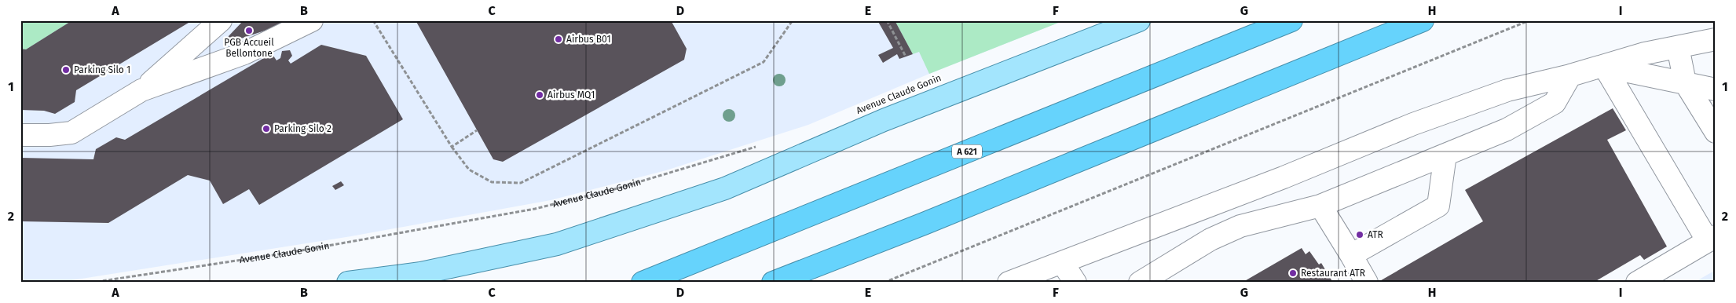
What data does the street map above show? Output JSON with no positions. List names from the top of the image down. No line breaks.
{"streets":{"highway":["A 621"],"main road":["Avenue Claude Gonin"]},"places":["PGB Accueil Bellontone","Airbus B01","Parking Silo 1","Airbus MQ1","Parking Silo 2","ATR","Restaurant ATR"],"grid":{"columns":["A","B","C","D","E","F","G","H","I"],"rows":["1","2"]}}
